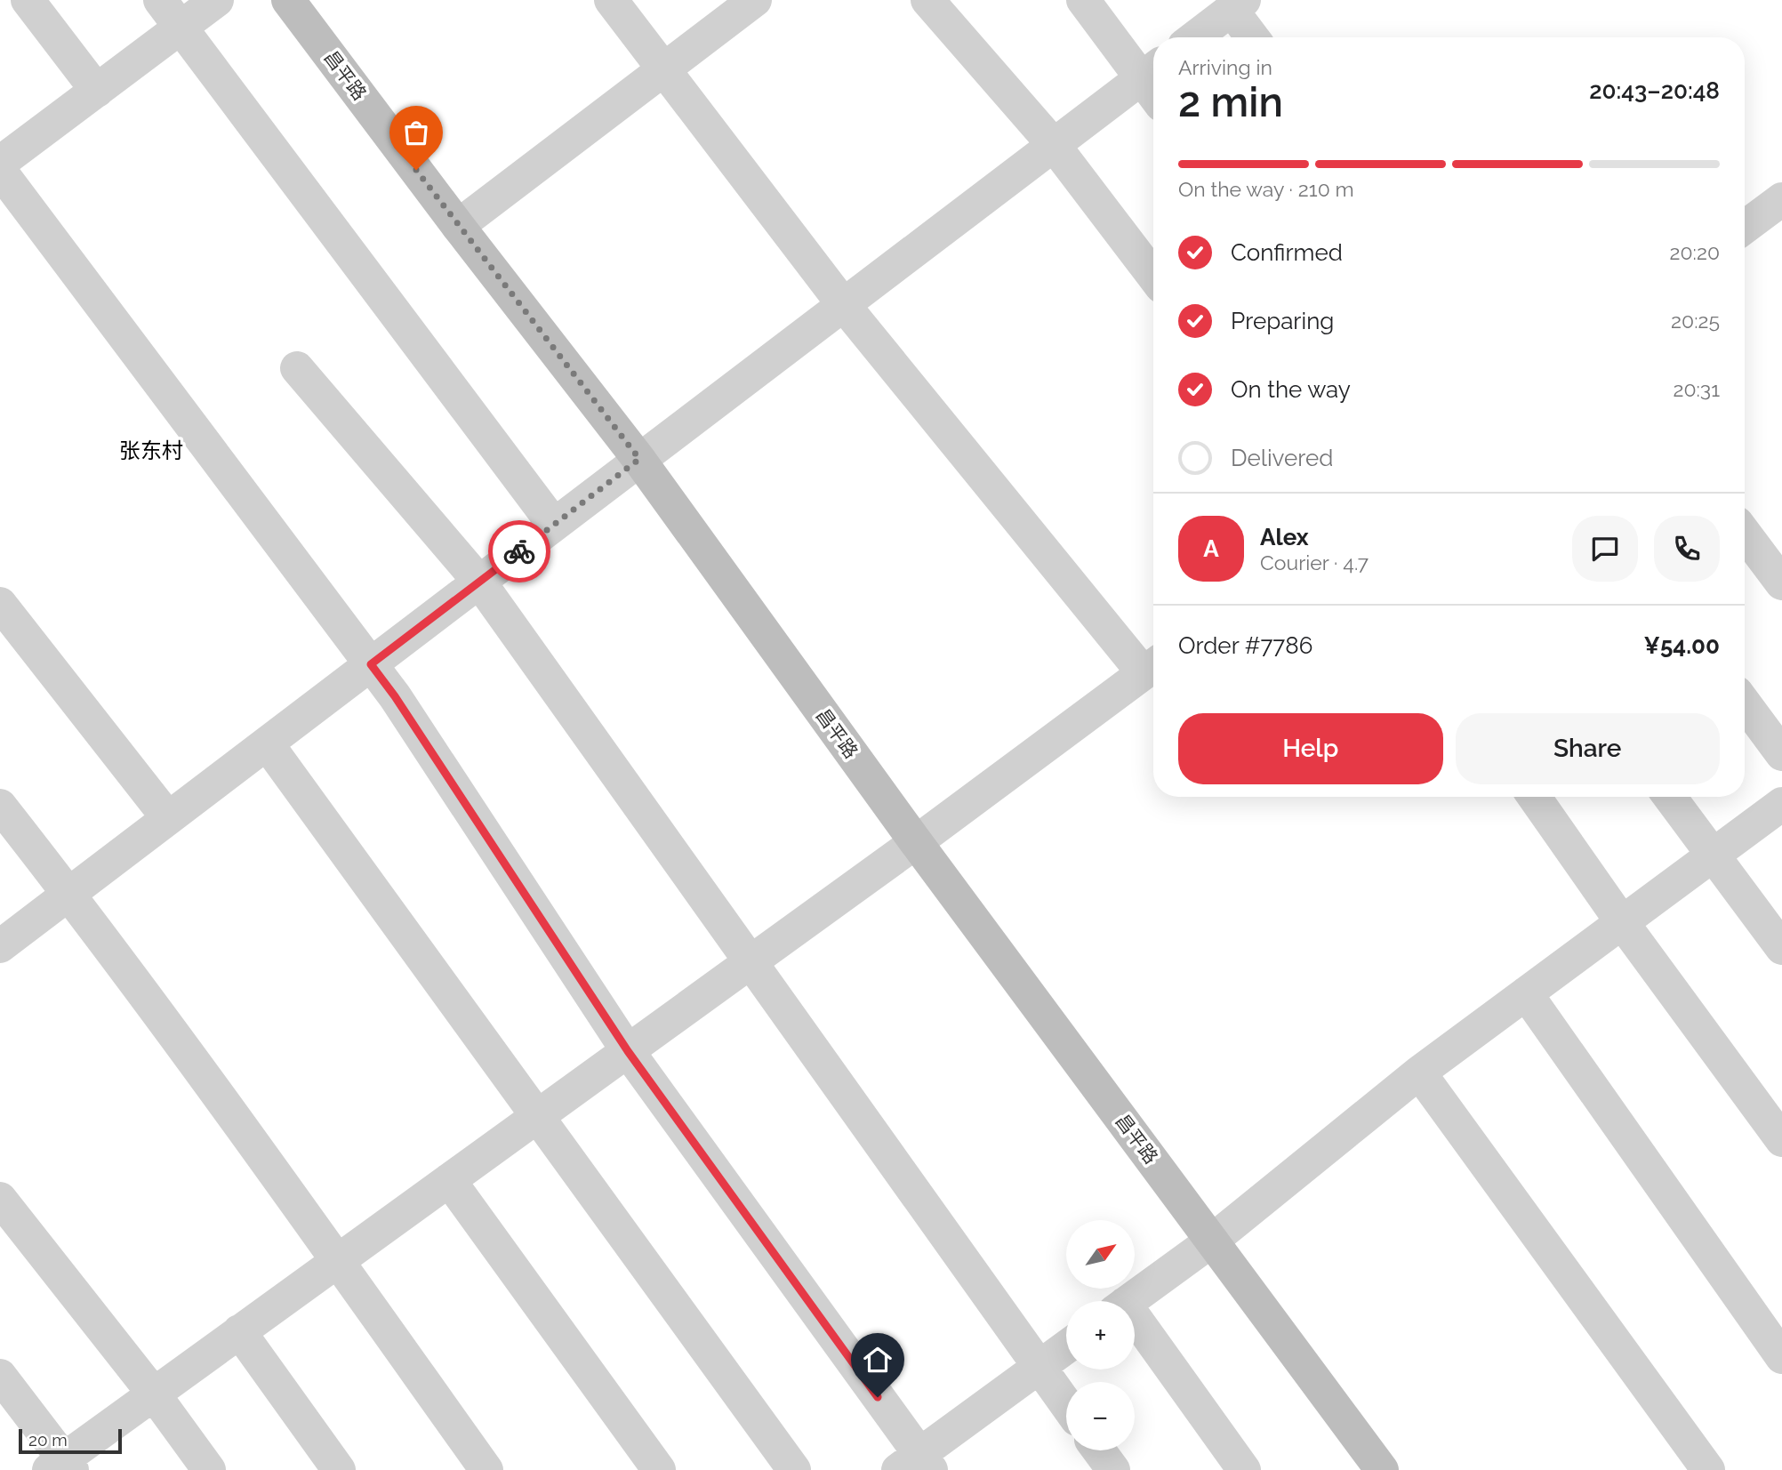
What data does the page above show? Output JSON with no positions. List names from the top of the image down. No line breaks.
{"streets":{"main road":["昌平路"]},"districts":["张东村"],"scale_bar":"20 m","north":"top right","page":{"heading":["2 min","Arriving in","20:43–20:48"],"panel":["Alex","Courier · 4.7","Order #7786","¥54.00"],"bar":"On the way · 210 m","list":[["Confirmed","20:20"],["Preparing","20:25"],["On the way","20:31"],"Delivered"],"round":"A","buttons":["Help","Share"],"map_buttons":["+","−"],"scale":"20 m"}}
